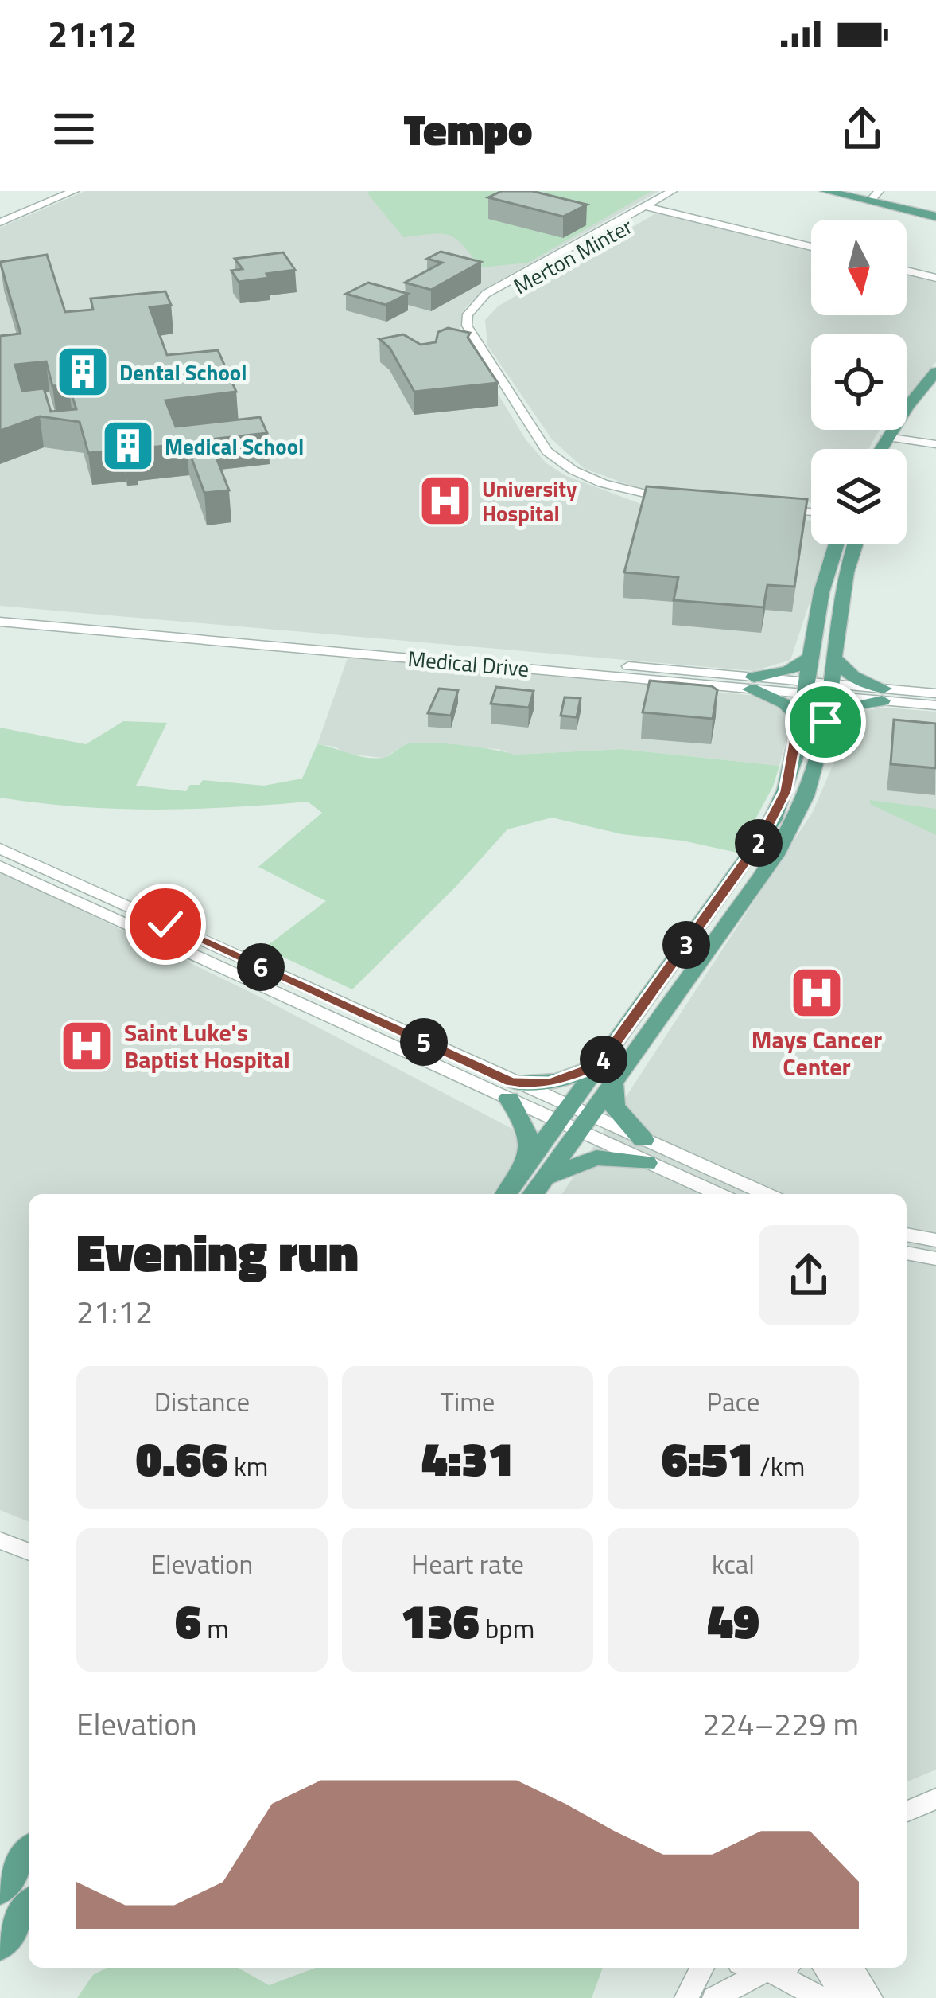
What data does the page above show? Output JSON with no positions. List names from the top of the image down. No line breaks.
{"streets":{"street":["Merton Minter","Medical Drive"]},"places":{"building":["Dental School","Medical School"],"hospital":["University Hospital","Mays Cancer Center","Saint Luke's Baptist Hospital"]},"north":"bottom","page":{"status":"21:12","header":"Tempo","pins":["2","3","6","5","4"],"heading":["Evening run","21:12"],"stats":[["Distance","0.66 km"],["Time","4:31"],["Pace","6:51 /km"],["Elevation","6 m"],["Heart rate","136 bpm"],["kcal","49"]],"chart":["Elevation","224–229 m"]}}
